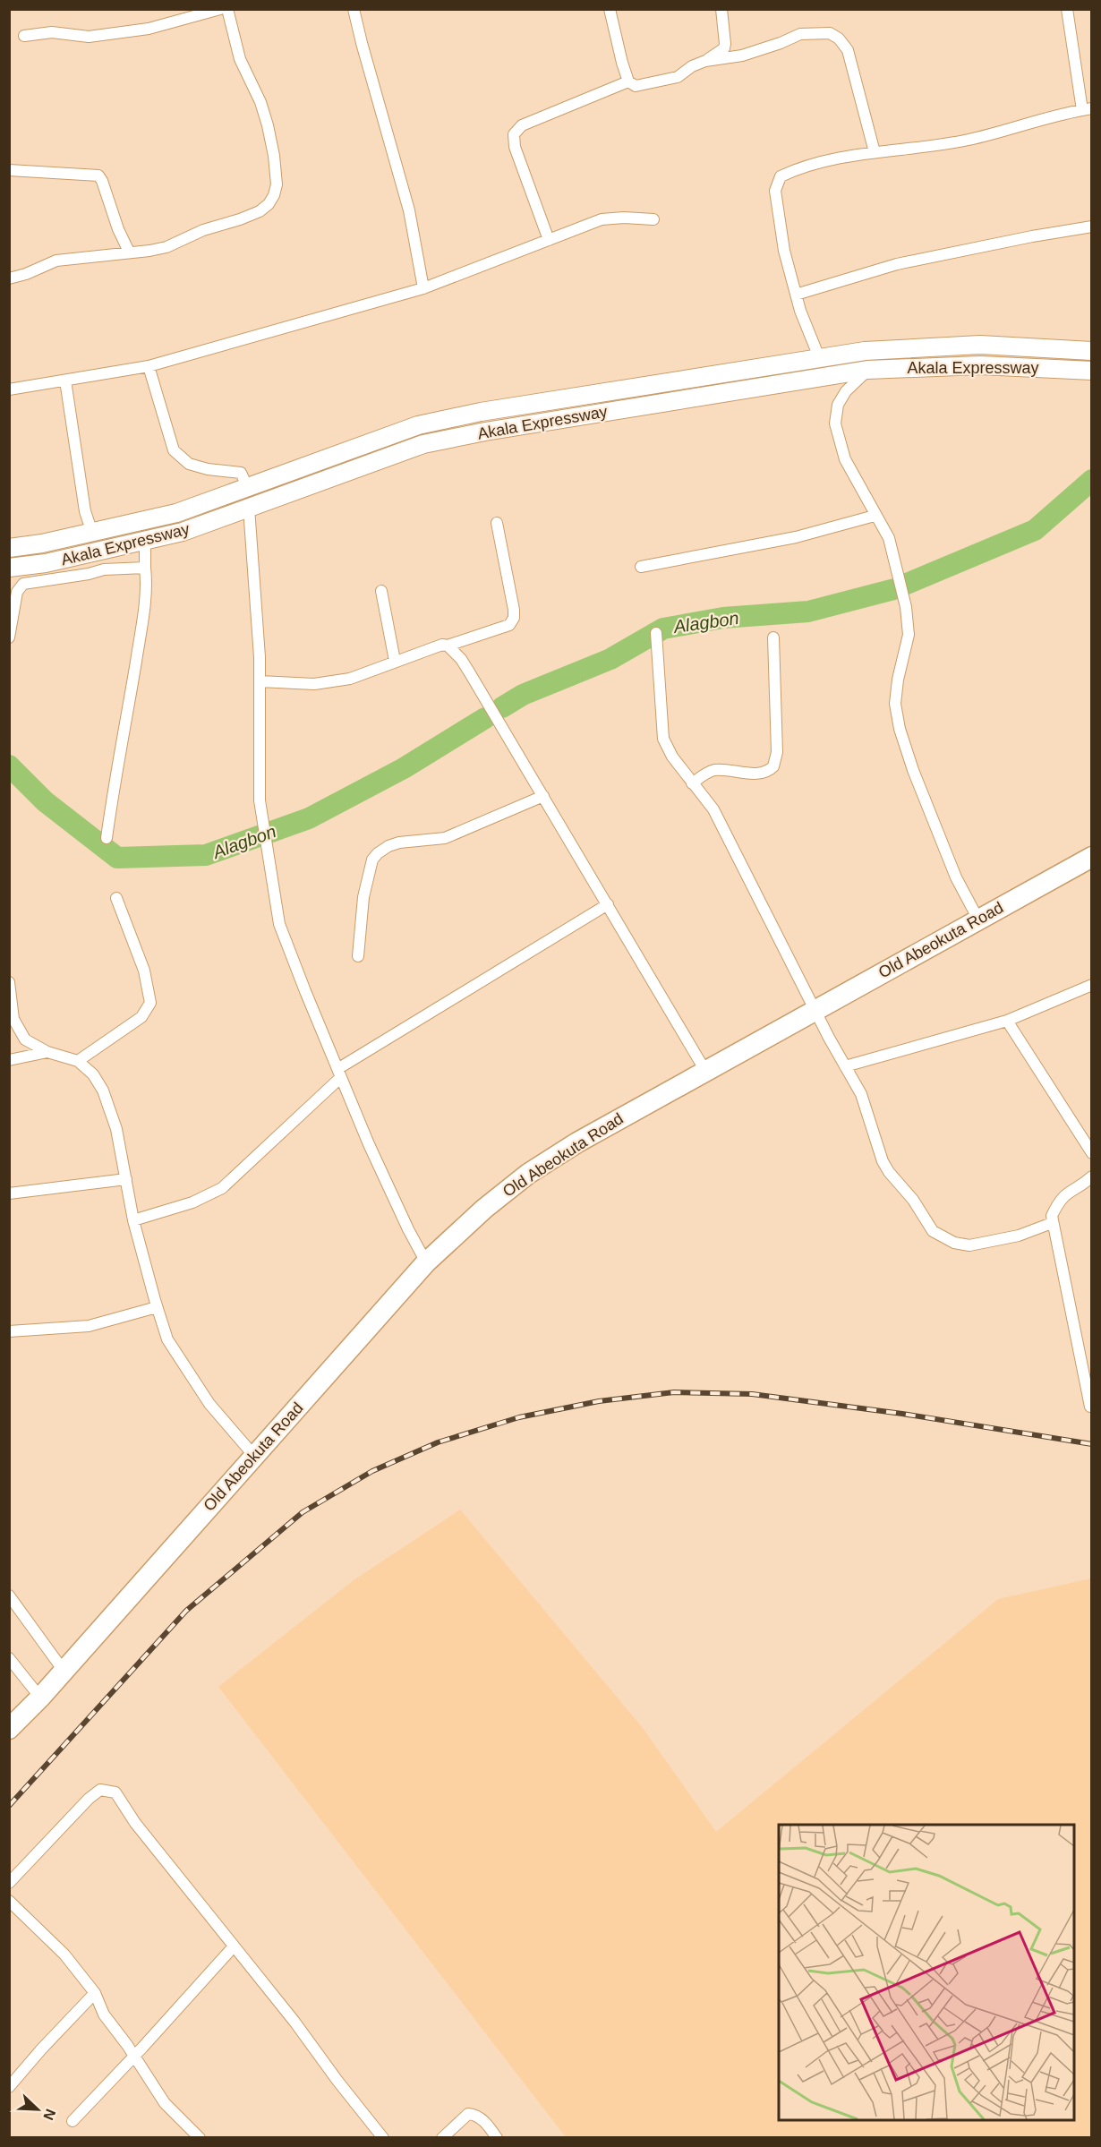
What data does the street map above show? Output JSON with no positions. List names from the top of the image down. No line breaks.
{"streets":{"highway":["Old Abeokuta Road"],"main road":["Akala Expressway"]},"water":["Alagbon"],"north":"bottom right"}
